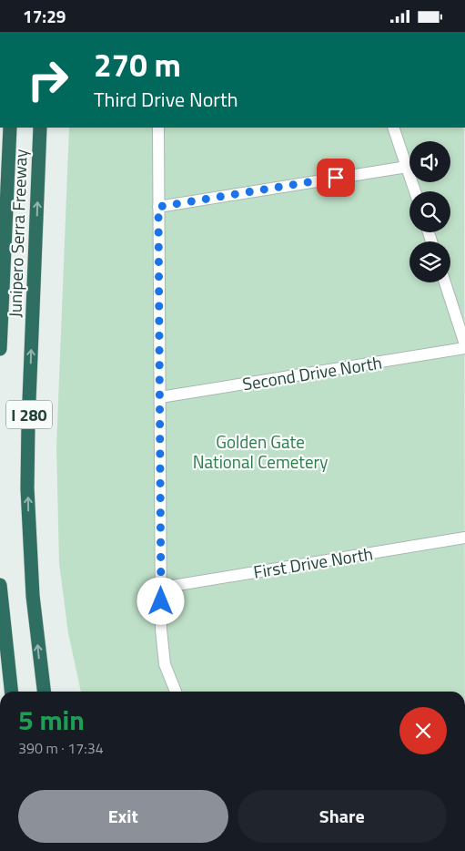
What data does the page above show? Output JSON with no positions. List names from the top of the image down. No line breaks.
{"streets":{"highway":["Junipero Serra Freeway","I 280"],"street":["Second Drive North","First Drive North"]},"parks":["Golden Gate National Cemetery"],"page":{"status":"17:29","turn":["270 m","Third Drive North"],"heading":["5 min","390 m · 17:34"],"buttons":["Exit","Share"]}}
